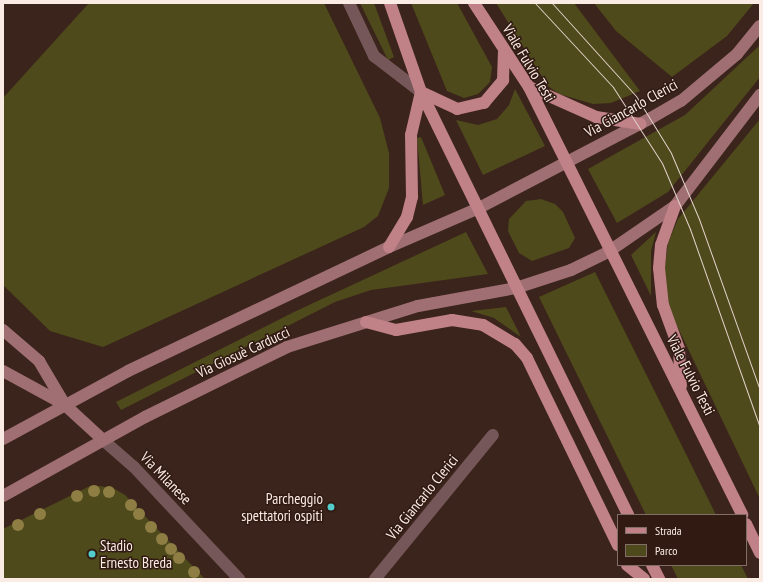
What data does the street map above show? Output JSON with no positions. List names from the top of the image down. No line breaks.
{"streets":{"main road":["Viale Fulvio Testi","Via Giancarlo Clerici","Via Giosuè Carducci","Via Milanese"]},"crossings":[["Viale Fulvio Testi","Via Giancarlo Clerici"],["Via Giosuè Carducci","Via Milanese"]],"places":["Parcheggio spettatori ospiti","Stadio Ernesto Breda"],"legend":["Strada","Parco"]}
